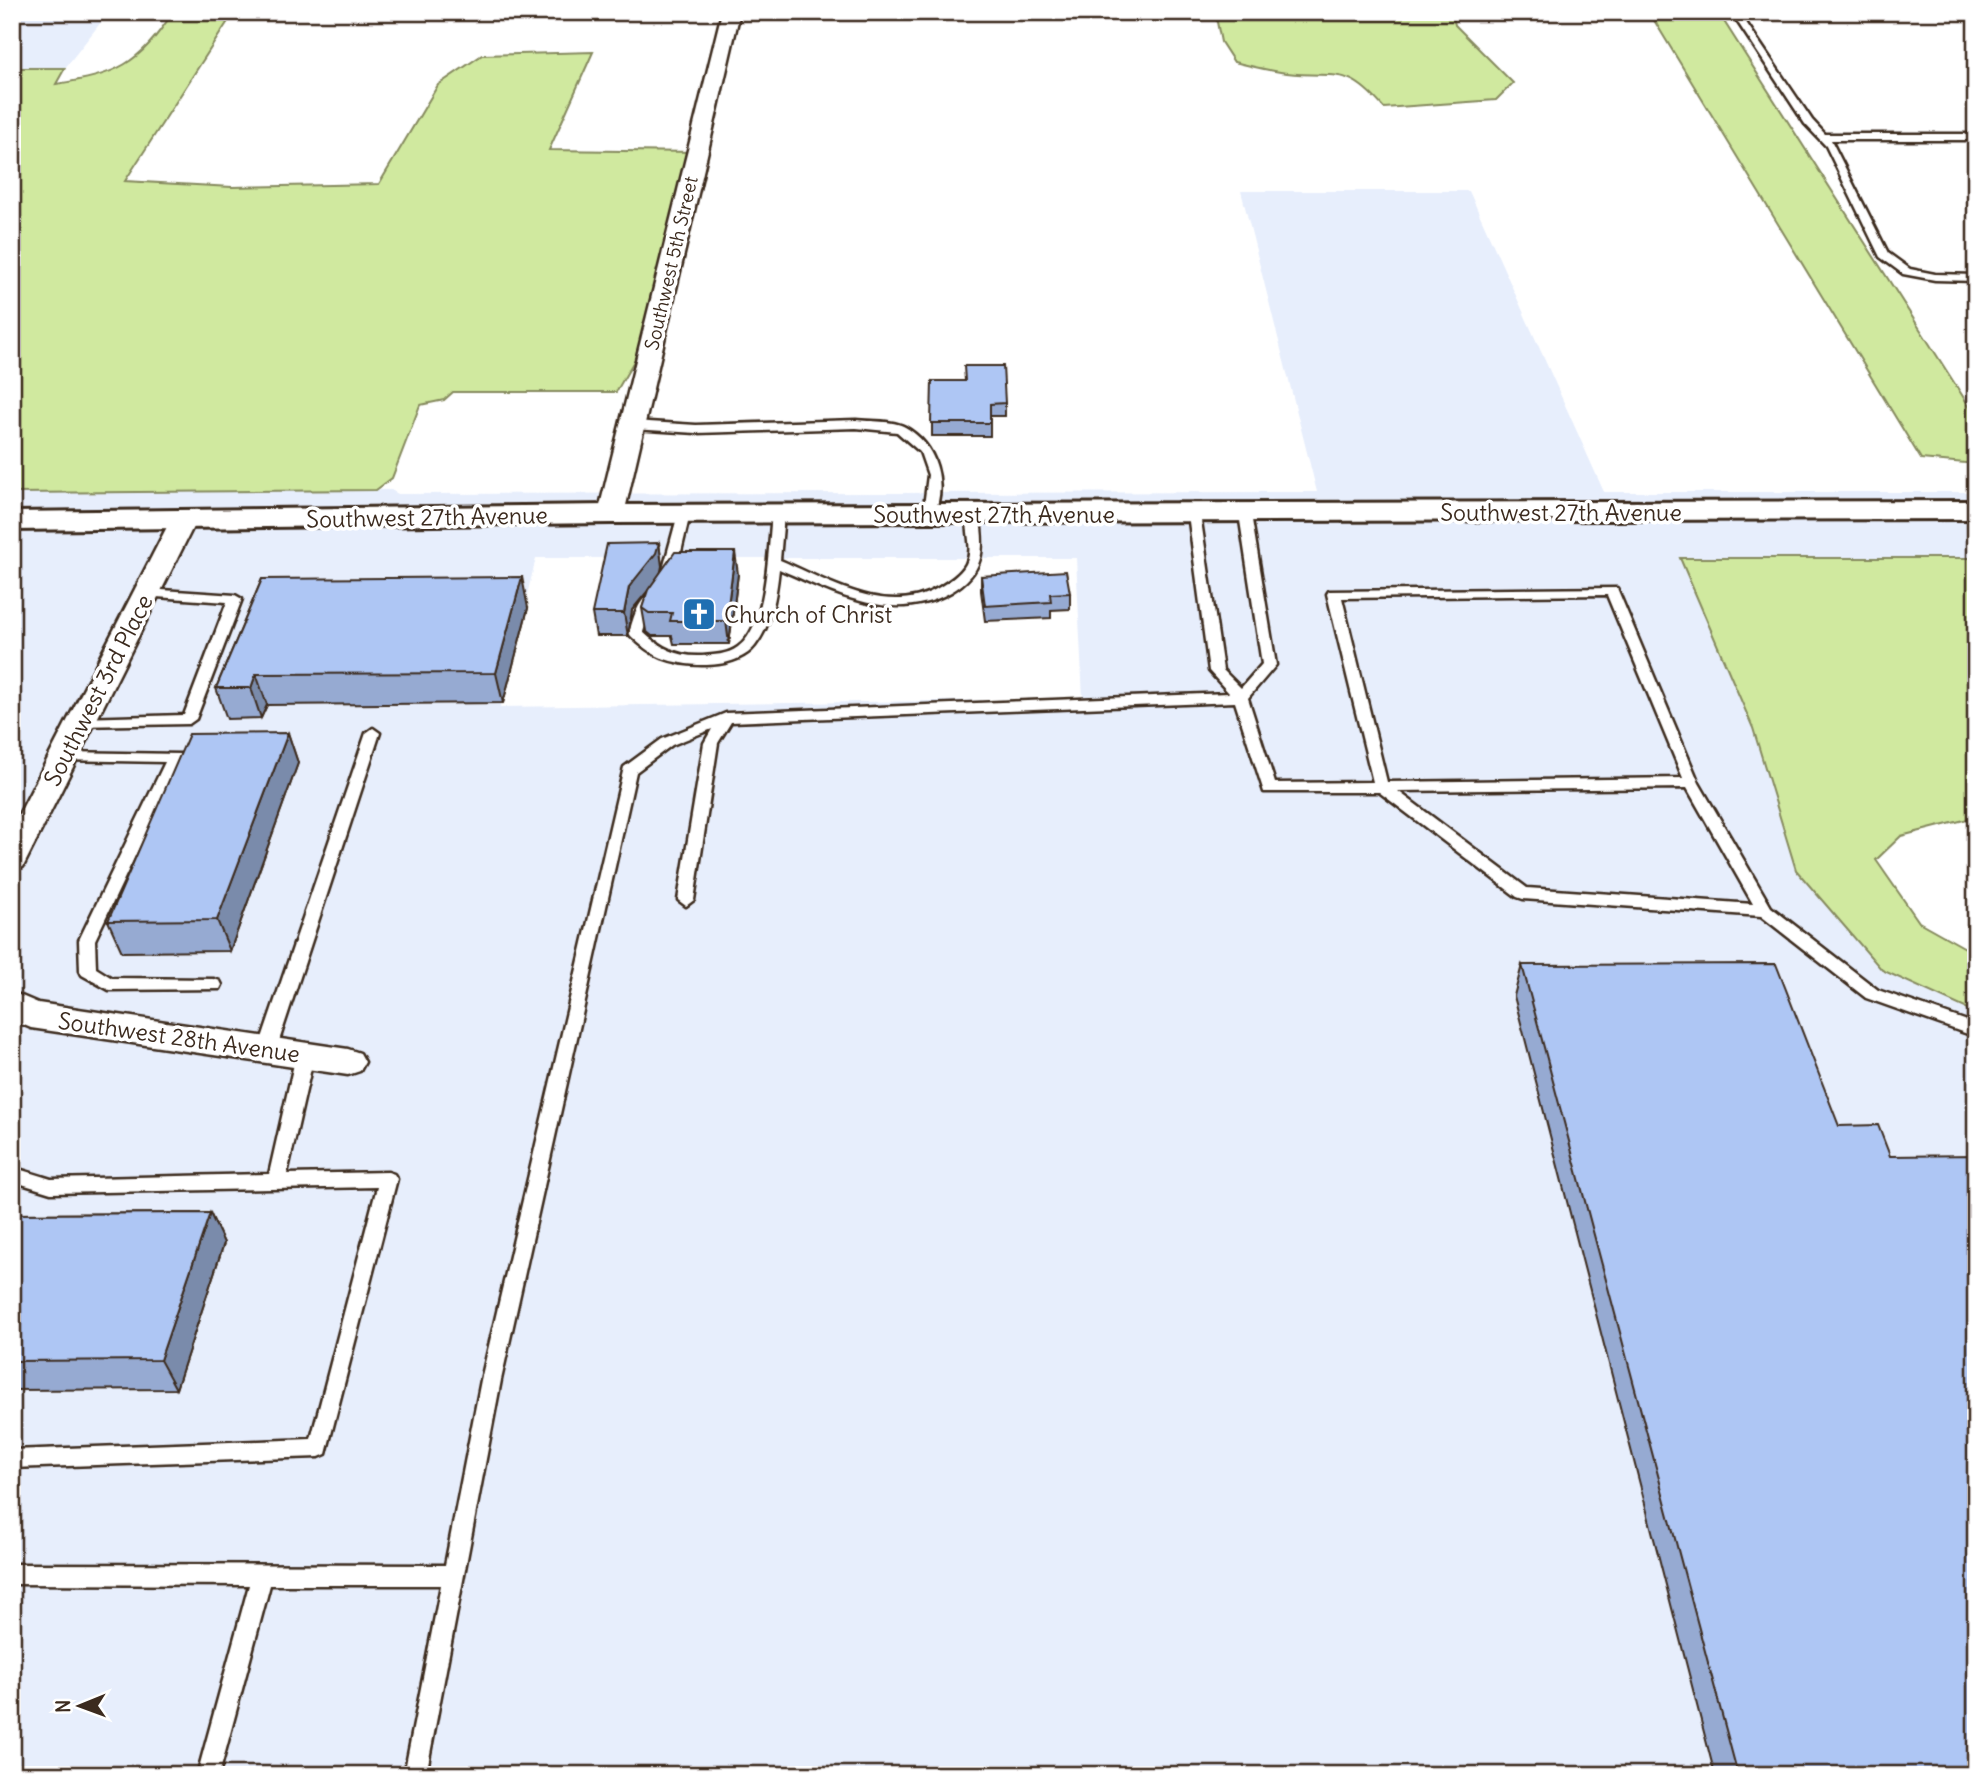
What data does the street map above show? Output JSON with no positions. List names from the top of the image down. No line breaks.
{"streets":{"main road":["Southwest 27th Avenue"],"street":["Southwest 5th Street","Southwest 3rd Place","Southwest 28th Avenue"]},"crossings":[["Southwest 5th Street","Southwest 27th Avenue"],["Southwest 27th Avenue","Southwest 3rd Place"]],"places":{"church":["Church of Christ"]},"north":"left"}
